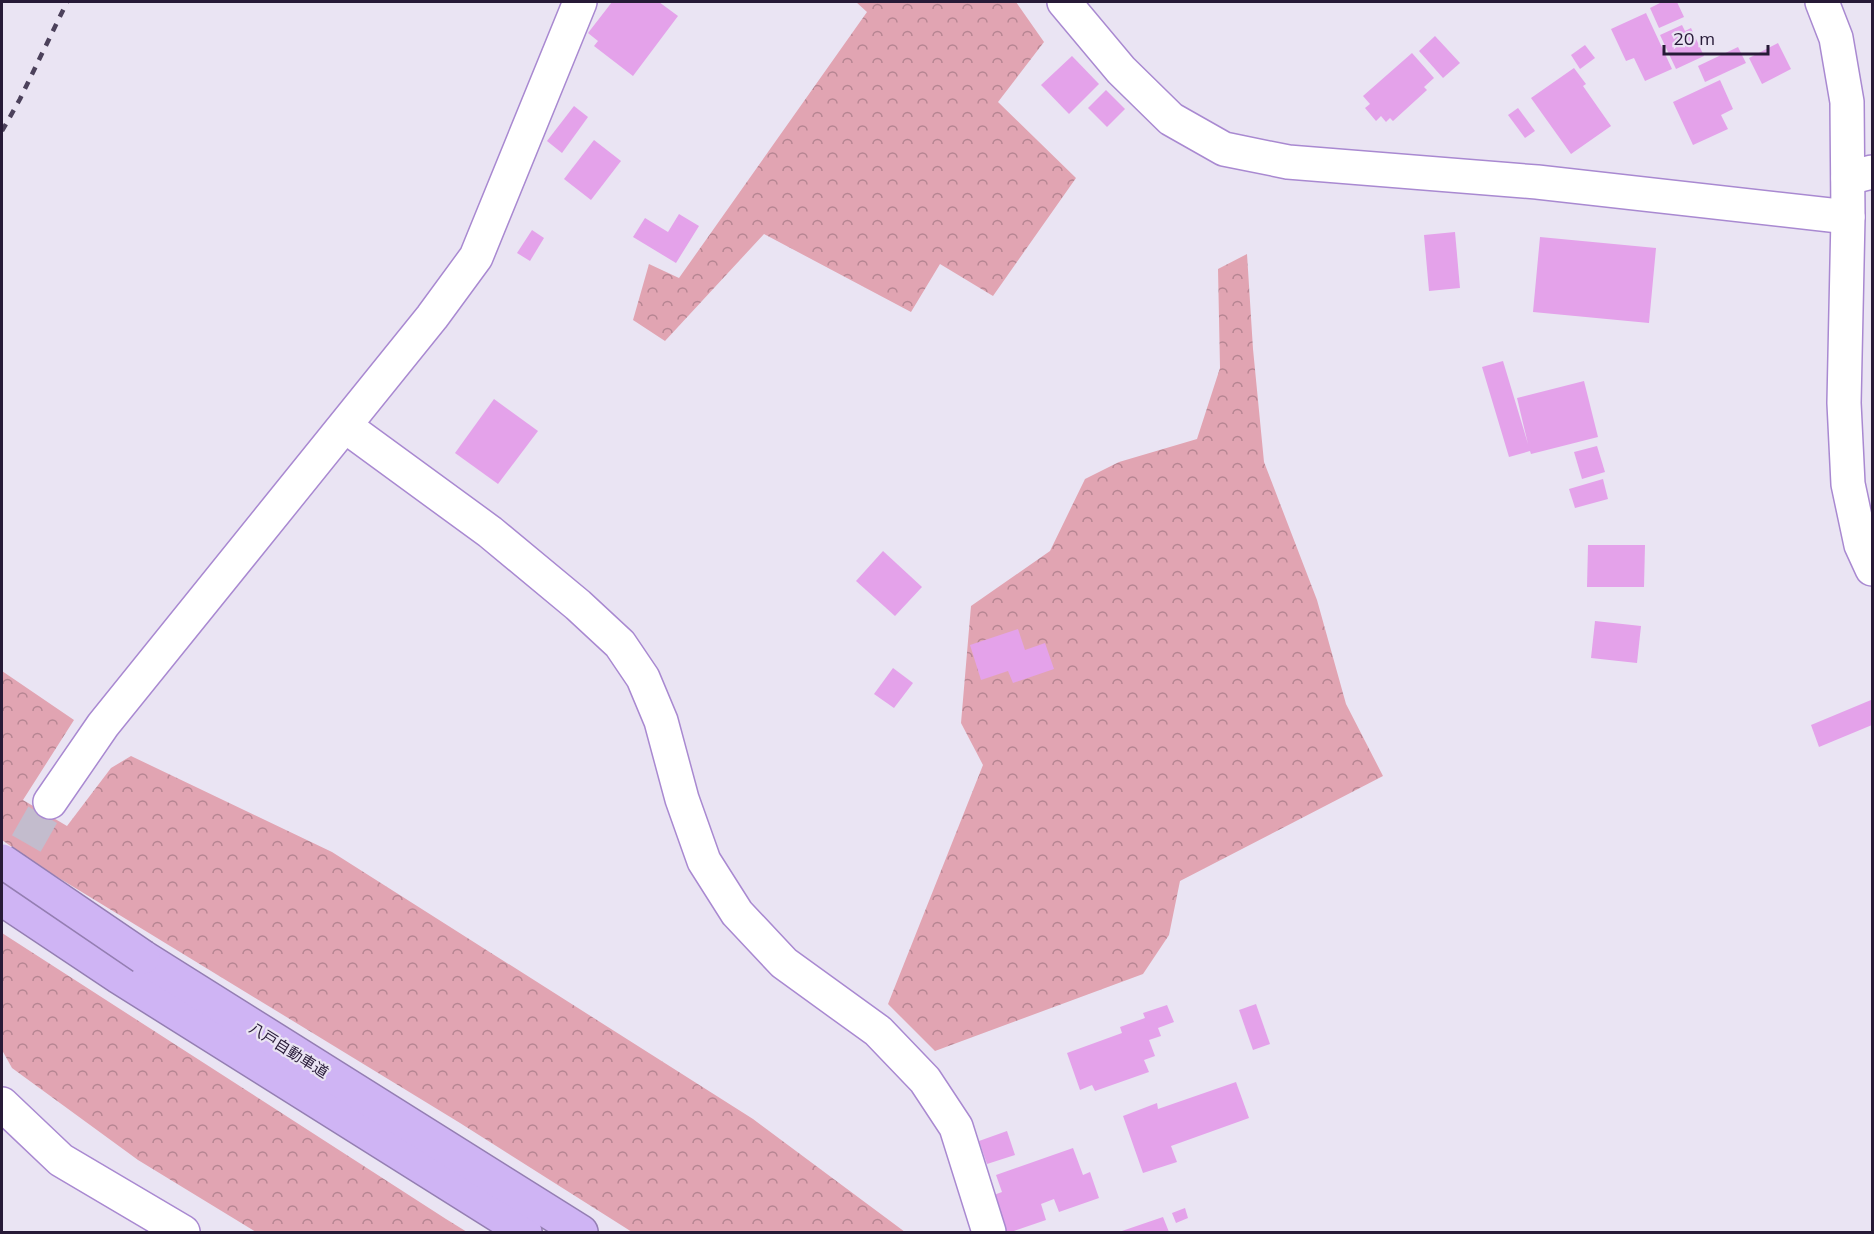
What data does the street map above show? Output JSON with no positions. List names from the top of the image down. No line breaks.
{"streets":{"highway":["八戸自動車道"]},"scale_bar":"20 m"}
